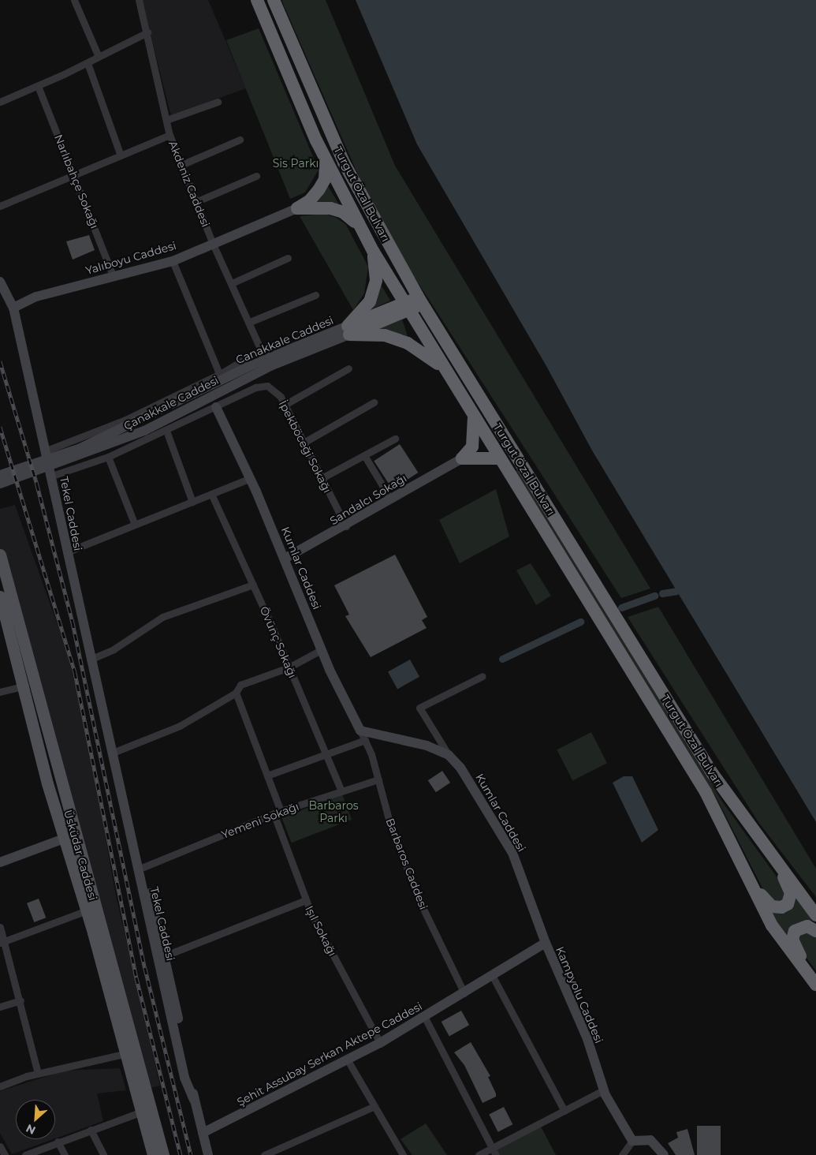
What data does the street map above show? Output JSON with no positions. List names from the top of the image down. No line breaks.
{"streets":{"highway":["Turgut Özal Bulvarı"],"main road":["Üsküdar Caddesi"],"street":["Narlıbahçe Sokağı","Akdeniz Caddesi","Yalıboyu Caddesi","Canakkale Caddesi","Çanakkale Caddesi","İpekböceği Sokağı","Sandalcı Sokağı","Tekel Caddesi","Kumlar Caddesi","Övünç Sokağı","Yemeni Sokağı","Barbaros Caddesi","Işıl Sokağı","Kampyolu Caddesi","Şehit Assubay Serkan Aktepe Caddesi"]},"crossings":[["Narlıbahçe Sokağı","Yalıboyu Caddesi"],["Akdeniz Caddesi","Yalıboyu Caddesi"],["Akdeniz Caddesi","Canakkale Caddesi"],["Yalıboyu Caddesi","Tekel Caddesi"],["Canakkale Caddesi","Çanakkale Caddesi"],["İpekböceği Sokağı","Sandalcı Sokağı"],["İpekböceği Sokağı","Tekel Caddesi"],["İpekböceği Sokağı","Kumlar Caddesi"],["Sandalcı Sokağı","Kumlar Caddesi"],["Tekel Caddesi","Yemeni Sokağı"],["Tekel Caddesi","Şehit Assubay Serkan Aktepe Caddesi"],["Kumlar Caddesi","Barbaros Caddesi"],["Kumlar Caddesi","Kampyolu Caddesi"],["Kumlar Caddesi","Şehit Assubay Serkan Aktepe Caddesi"],["Övünç Sokağı","Yemeni Sokağı"],["Yemeni Sokağı","Barbaros Caddesi"],["Yemeni Sokağı","Işıl Sokağı"],["Barbaros Caddesi","Şehit Assubay Serkan Aktepe Caddesi"],["Işıl Sokağı","Şehit Assubay Serkan Aktepe Caddesi"],["Kampyolu Caddesi","Şehit Assubay Serkan Aktepe Caddesi"]],"parks":["Sis Parkı","Barbaros Parkı"],"north":"bottom left"}
